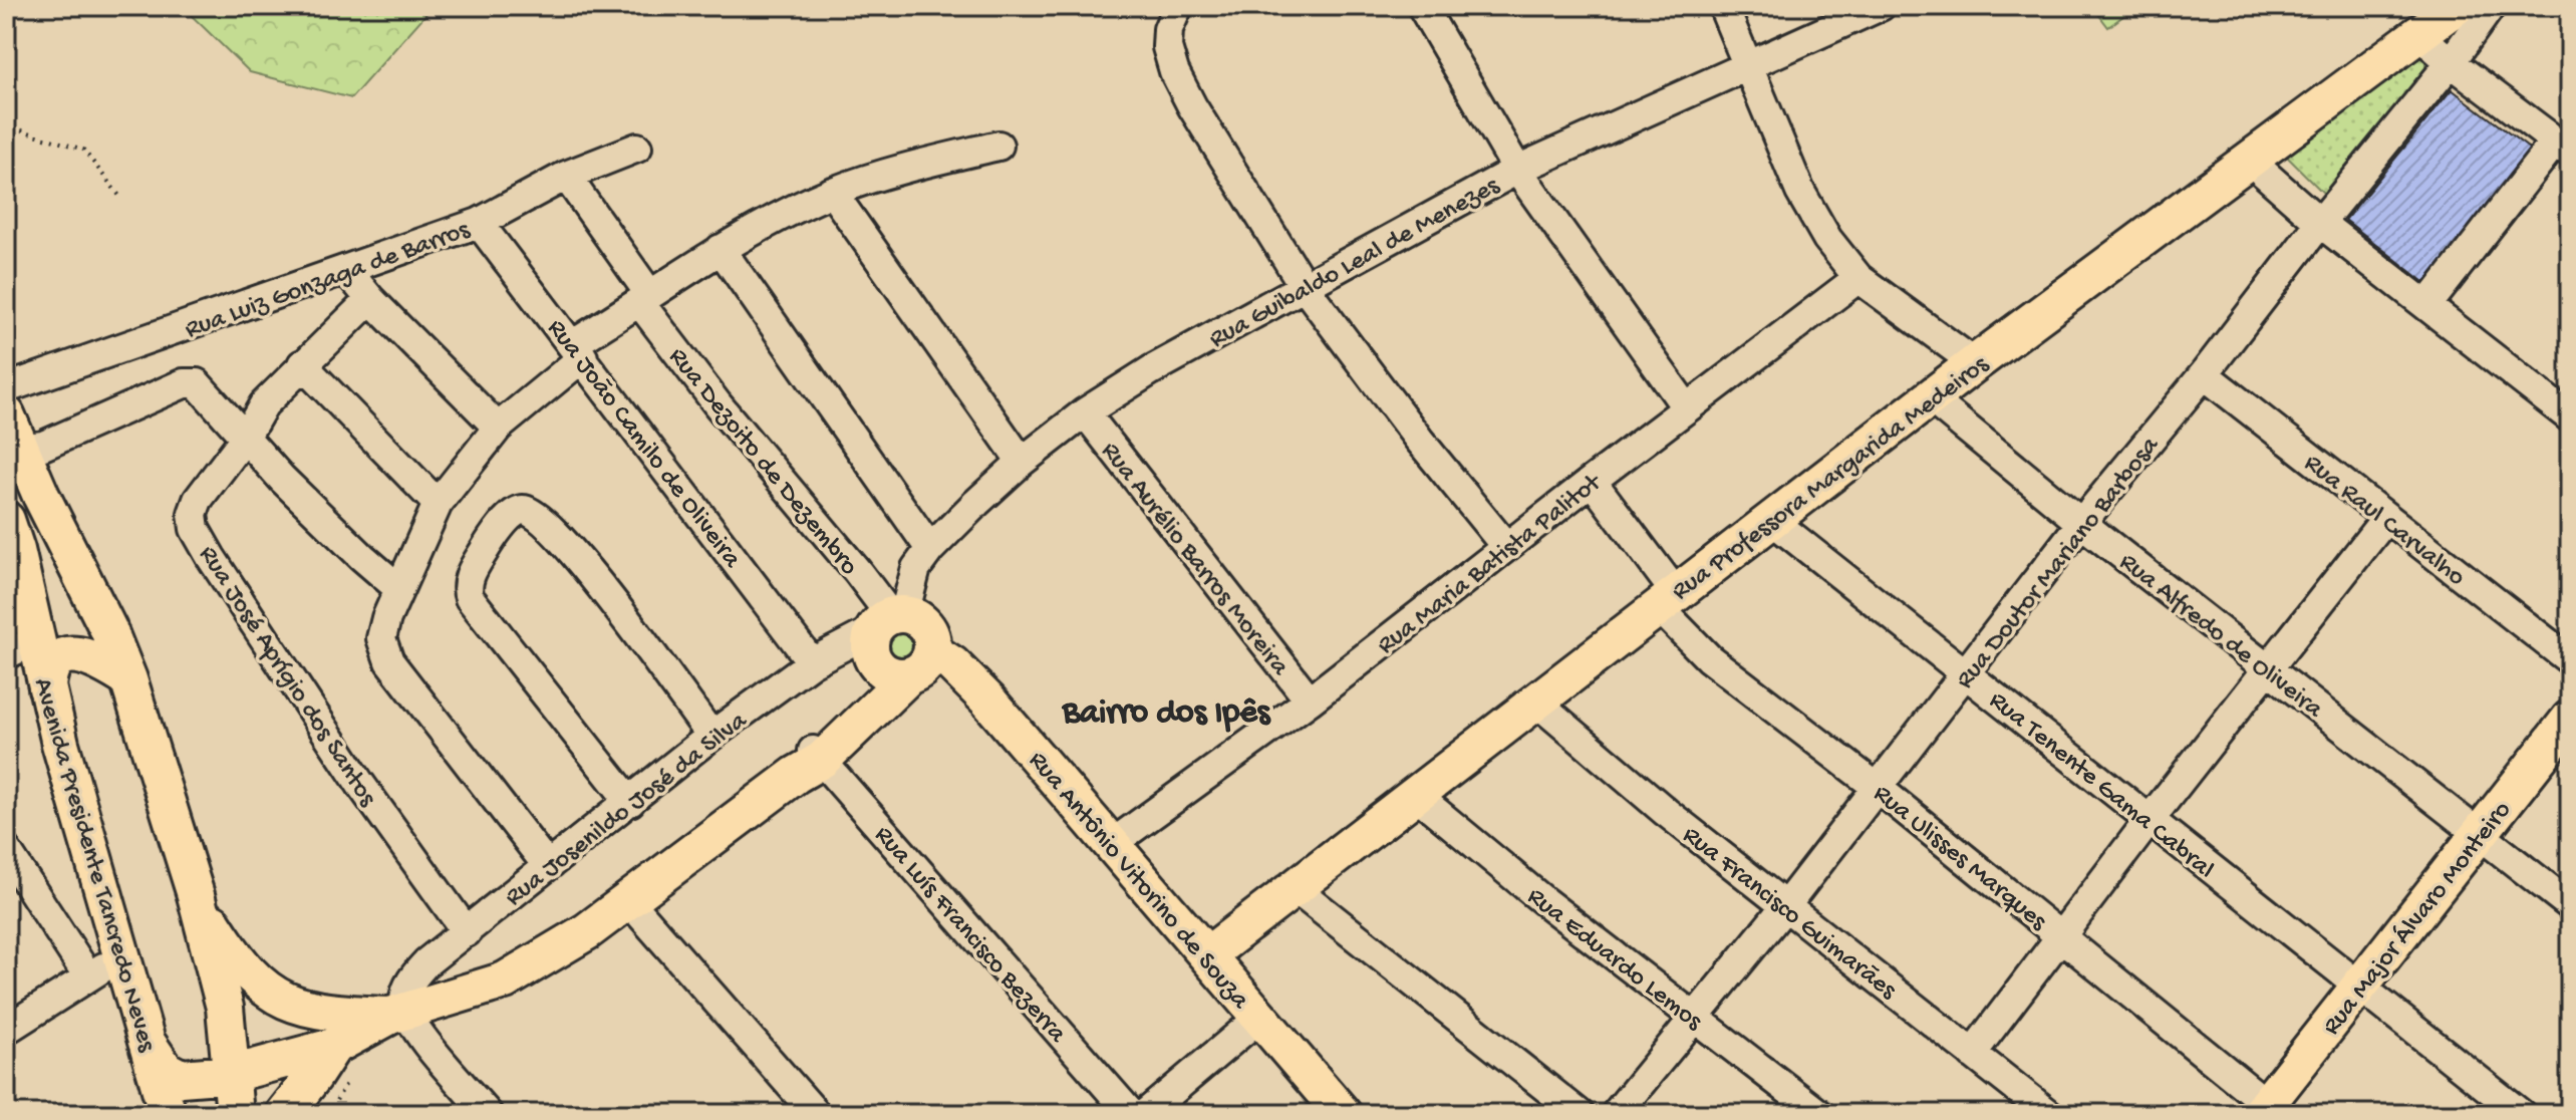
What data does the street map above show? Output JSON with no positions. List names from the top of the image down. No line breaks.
{"streets":{"main road":["Rua Professora Margarida Medeiros","Avenida Presidente Tancredo Neves","Rua Antônio Vitorino de Souza","Rua Major Álvaro Monteiro"],"street":["Rua Guibaldo Leal de Menezes","Rua Luiz Gonzaga de Barros","Rua João Camilo de Oliveira","Rua Dezoito de Dezembro","Rua Raul Carvalho","Rua Aurélio Barros Moreira","Rua Doutor Mariano Barbosa","Rua Maria Batista Palitot","Rua Alfredo de Oliveira","Rua José Aprígio dos Santos","Rua Tenente Gama Cabral","Rua Josenildo José da Silva","Rua Ulisses Marques","Rua Francisco Guimarães","Rua Luís Francisco Bezerra","Rua Eduardo Lemos"]},"crossings":[["Rua Guibaldo Leal de Menezes","Rua Dezoito de Dezembro"],["Rua Guibaldo Leal de Menezes","Rua Aurélio Barros Moreira"],["Rua Guibaldo Leal de Menezes","Rua Josenildo José da Silva"],["Rua Guibaldo Leal de Menezes","Rua Antônio Vitorino de Souza"],["Rua Luiz Gonzaga de Barros","Rua João Camilo de Oliveira"],["Rua Luiz Gonzaga de Barros","Rua Dezoito de Dezembro"],["Rua João Camilo de Oliveira","Rua Josenildo José da Silva"],["Rua Dezoito de Dezembro","Rua Josenildo José da Silva"],["Rua Dezoito de Dezembro","Rua Antônio Vitorino de Souza"],["Rua Professora Margarida Medeiros","Rua Alfredo de Oliveira"],["Rua Professora Margarida Medeiros","Rua Tenente Gama Cabral"],["Rua Professora Margarida Medeiros","Rua Ulisses Marques"],["Rua Professora Margarida Medeiros","Rua Antônio Vitorino de Souza"],["Rua Professora Margarida Medeiros","Rua Francisco Guimarães"],["Rua Professora Margarida Medeiros","Rua Eduardo Lemos"],["Rua Raul Carvalho","Rua Doutor Mariano Barbosa"],["Rua Aurélio Barros Moreira","Rua Maria Batista Palitot"],["Rua Doutor Mariano Barbosa","Rua Alfredo de Oliveira"],["Rua Doutor Mariano Barbosa","Rua Tenente Gama Cabral"],["Rua Doutor Mariano Barbosa","Rua Ulisses Marques"],["Rua Doutor Mariano Barbosa","Rua Francisco Guimarães"],["Rua Doutor Mariano Barbosa","Rua Eduardo Lemos"],["Rua Maria Batista Palitot","Rua Ulisses Marques"],["Rua Maria Batista Palitot","Rua Antônio Vitorino de Souza"],["Rua Alfredo de Oliveira","Rua Major Álvaro Monteiro"],["Rua José Aprígio dos Santos","Rua Josenildo José da Silva"],["Rua Tenente Gama Cabral","Rua Major Álvaro Monteiro"],["Rua Josenildo José da Silva","Rua Antônio Vitorino de Souza"],["Rua Ulisses Marques","Rua Major Álvaro Monteiro"]],"districts":["Bairro dos Ipês"]}
